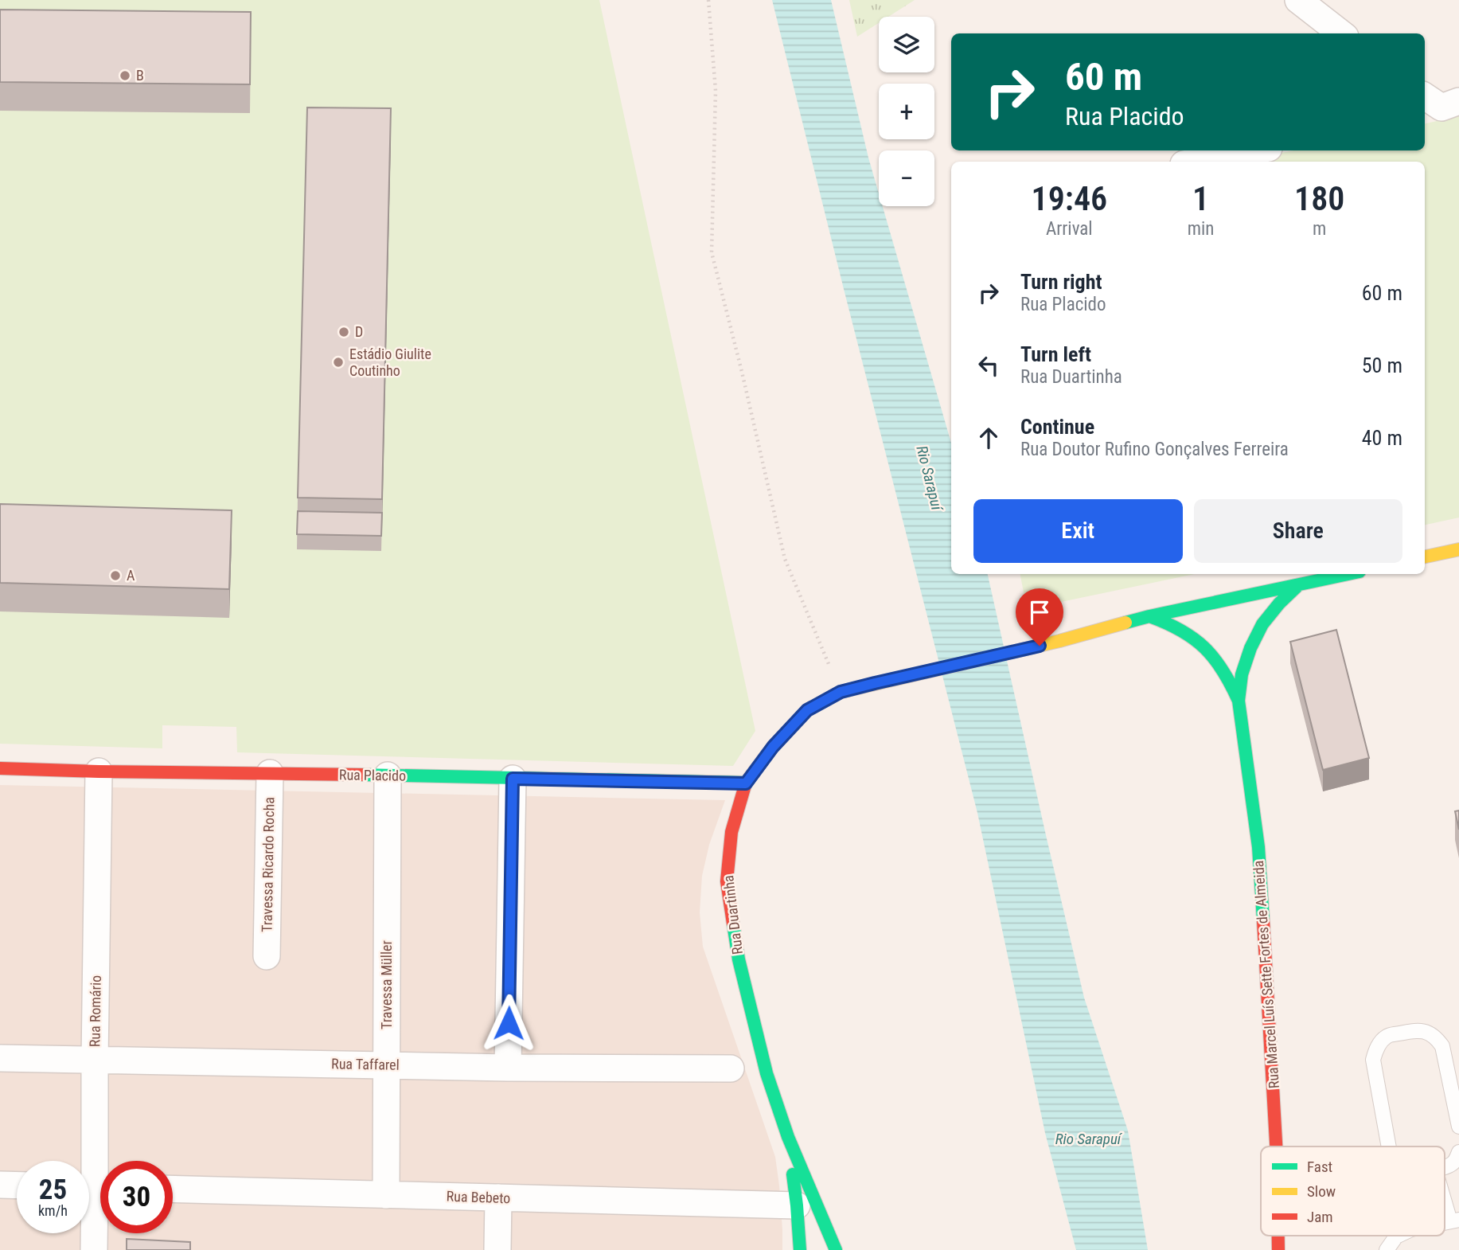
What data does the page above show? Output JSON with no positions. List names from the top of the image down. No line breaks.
{"streets":{"main road":["Rua Placido","Rua Duartinha","Rua Marcel Luís Sette Fortes de Almeida"],"street":["Travessa Ricardo Rocha","Travessa Müller","Rua Romário","Rua Taffarel","Rua Bebeto"]},"crossings":[["Rua Placido","Travessa Ricardo Rocha"],["Rua Placido","Rua Duartinha"],["Rua Placido","Travessa Müller"],["Rua Placido","Rua Romário"],["Rua Duartinha","Rua Marcel Luís Sette Fortes de Almeida"],["Rua Duartinha","Rua Bebeto"],["Travessa Müller","Rua Taffarel"],["Travessa Müller","Rua Bebeto"],["Rua Romário","Rua Taffarel"]],"water":["Rio Sarapuí"],"places":["B","D","Estádio Giulite Coutinho","A"],"legend":["Fast","Slow","Jam"],"page":{"map_buttons":["+","−"],"turn":["60 m","Rua Placido"],"eta":["19:46","Arrival","1","min","180","m"],"list":[{"name":"Turn right","note":"Rua Placido","value":"60 m"},{"name":"Turn left","note":"Rua Duartinha","value":"50 m"},{"name":"Continue","note":"Rua Doutor Rufino Gonçalves Ferreira","value":"40 m"}],"buttons":["Exit","Share"],"speed":"25 km/h","limit":"30"}}
